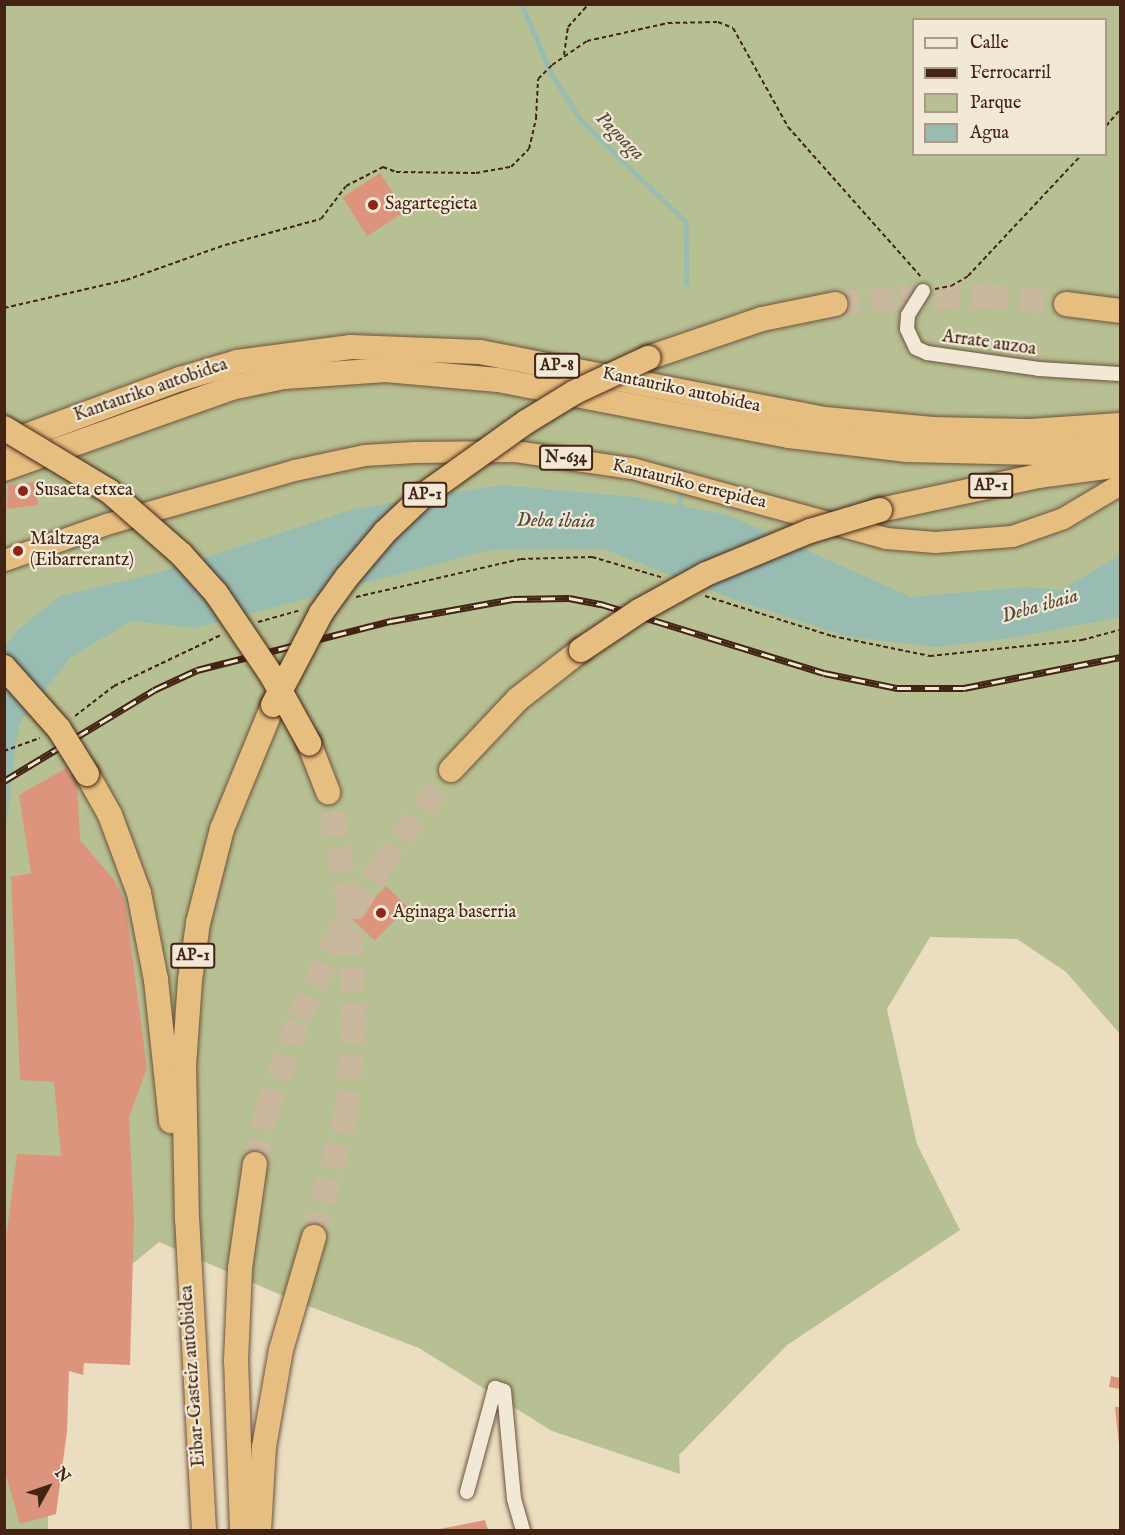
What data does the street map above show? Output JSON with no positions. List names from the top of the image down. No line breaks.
{"streets":{"highway":["AP-8","Kantauriko autobidea","N-634","Kantauriko errepidea","AP-1","Eibar-Gasteiz autobidea"],"street":["Arrate auzoa"]},"crossings":[["Kantauriko autobidea","AP-1"],["AP-1","Eibar-Gasteiz autobidea"]],"water":["Pagoaga","Deba ibaia"],"places":["Sagartegieta","Susaeta etxea","Maltzaga (Eibarrerantz)","Aginaga baserria"],"legend":["Calle","Ferrocarril","Parque","Agua"],"north":"top right"}
